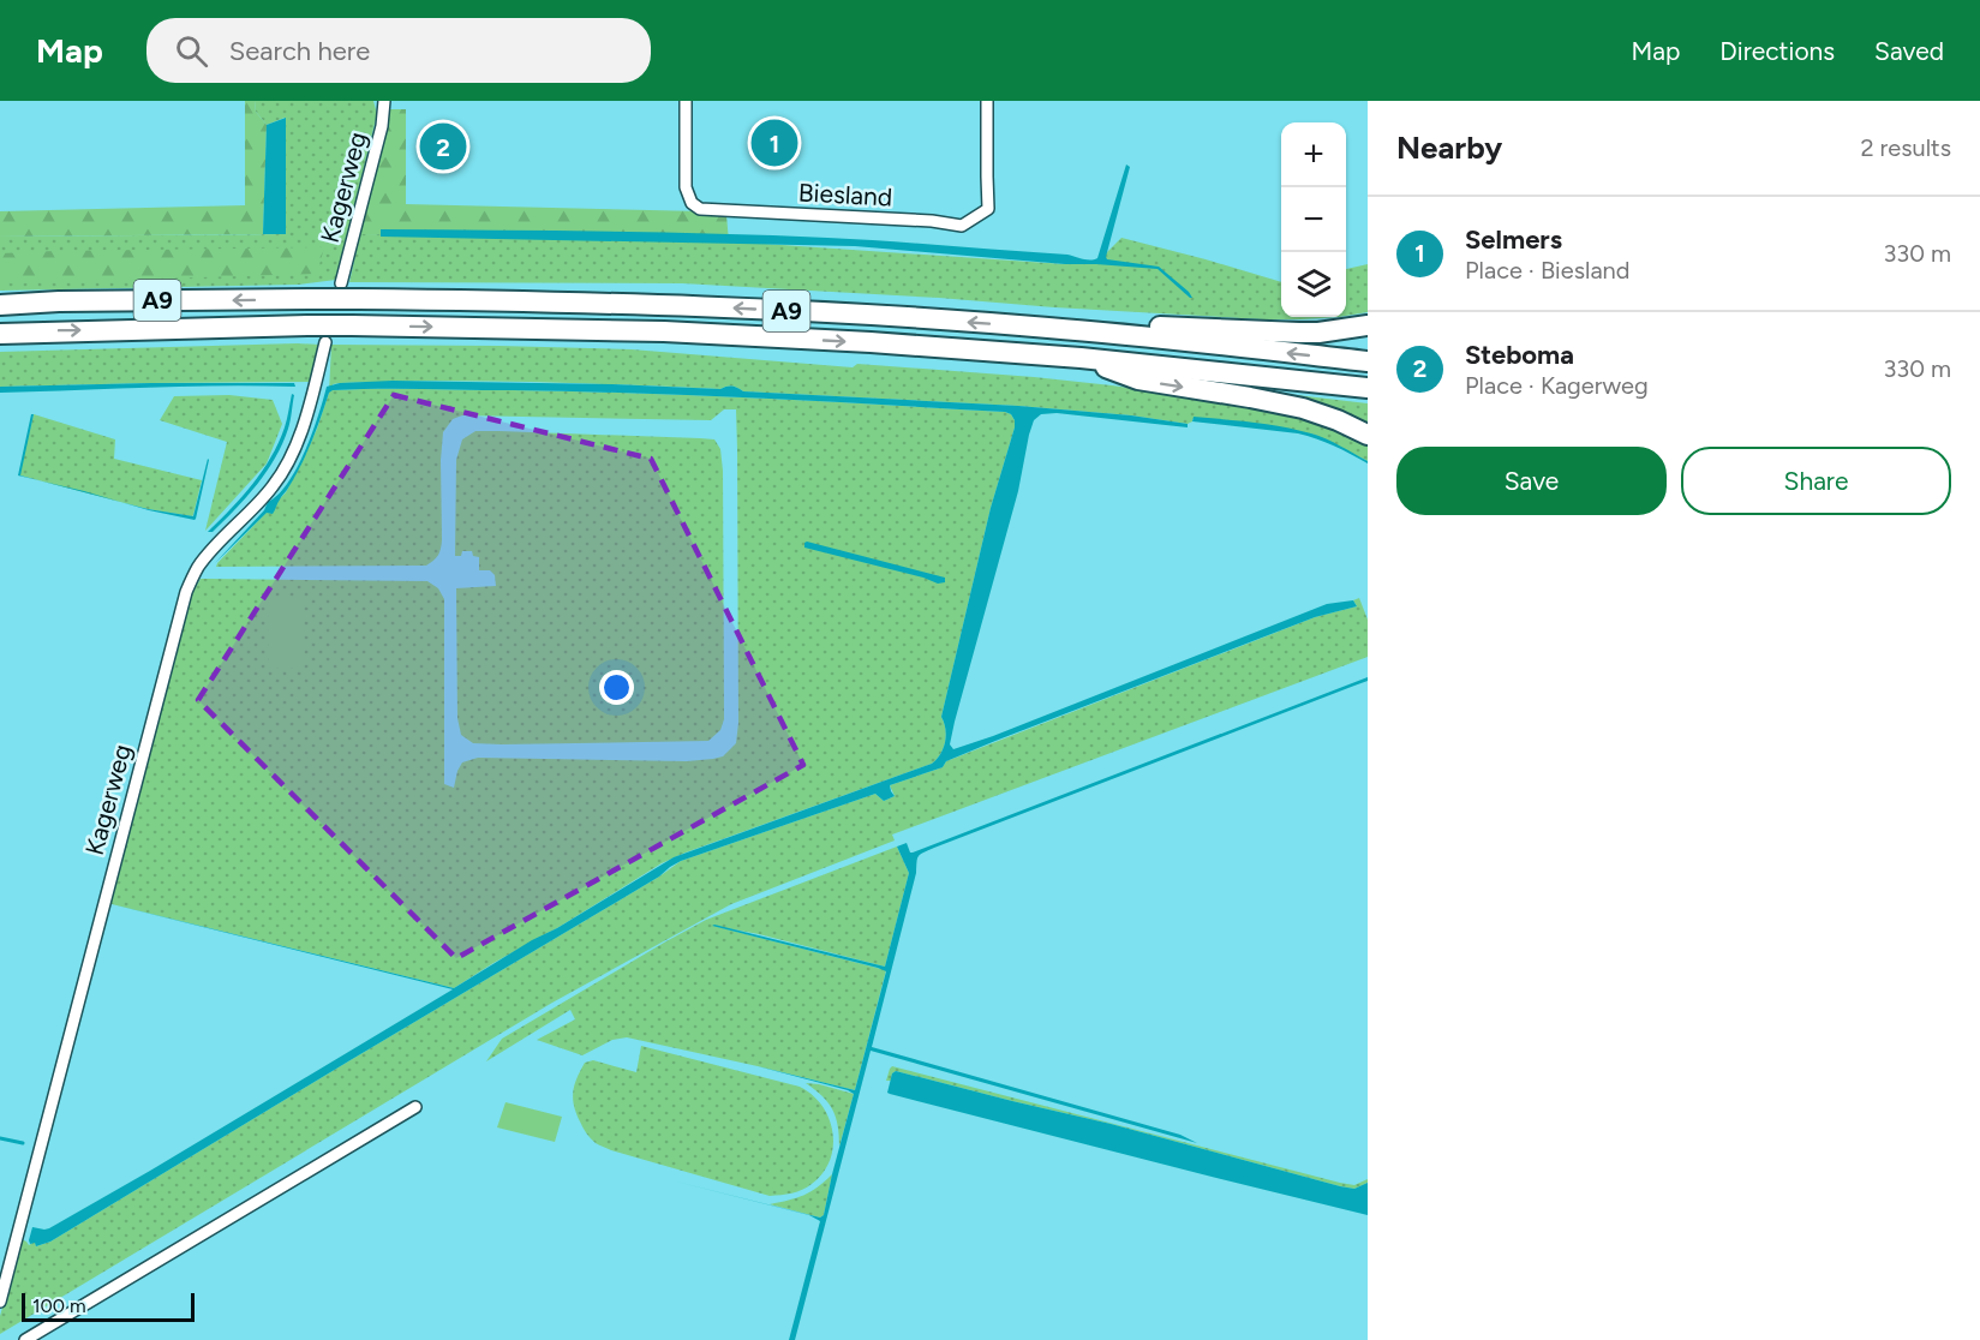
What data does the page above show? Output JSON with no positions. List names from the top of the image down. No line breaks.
{"streets":{"highway":["A9"],"street":["Kagerweg","Biesland"]},"scale_bar":"100 m","page":{"header":"Map","search":"Search here","nav":["Map","Directions","Saved"],"heading":["Nearby","2 results"],"pins":["1","2"],"map_buttons":["+","−"],"list":[{"mark":"1","name":"Selmers","note":"Place · Biesland","value":"330 m"},{"mark":"2","name":"Steboma","note":"Place · Kagerweg","value":"330 m"}],"buttons":["Save","Share"],"scale":"100 m"}}
